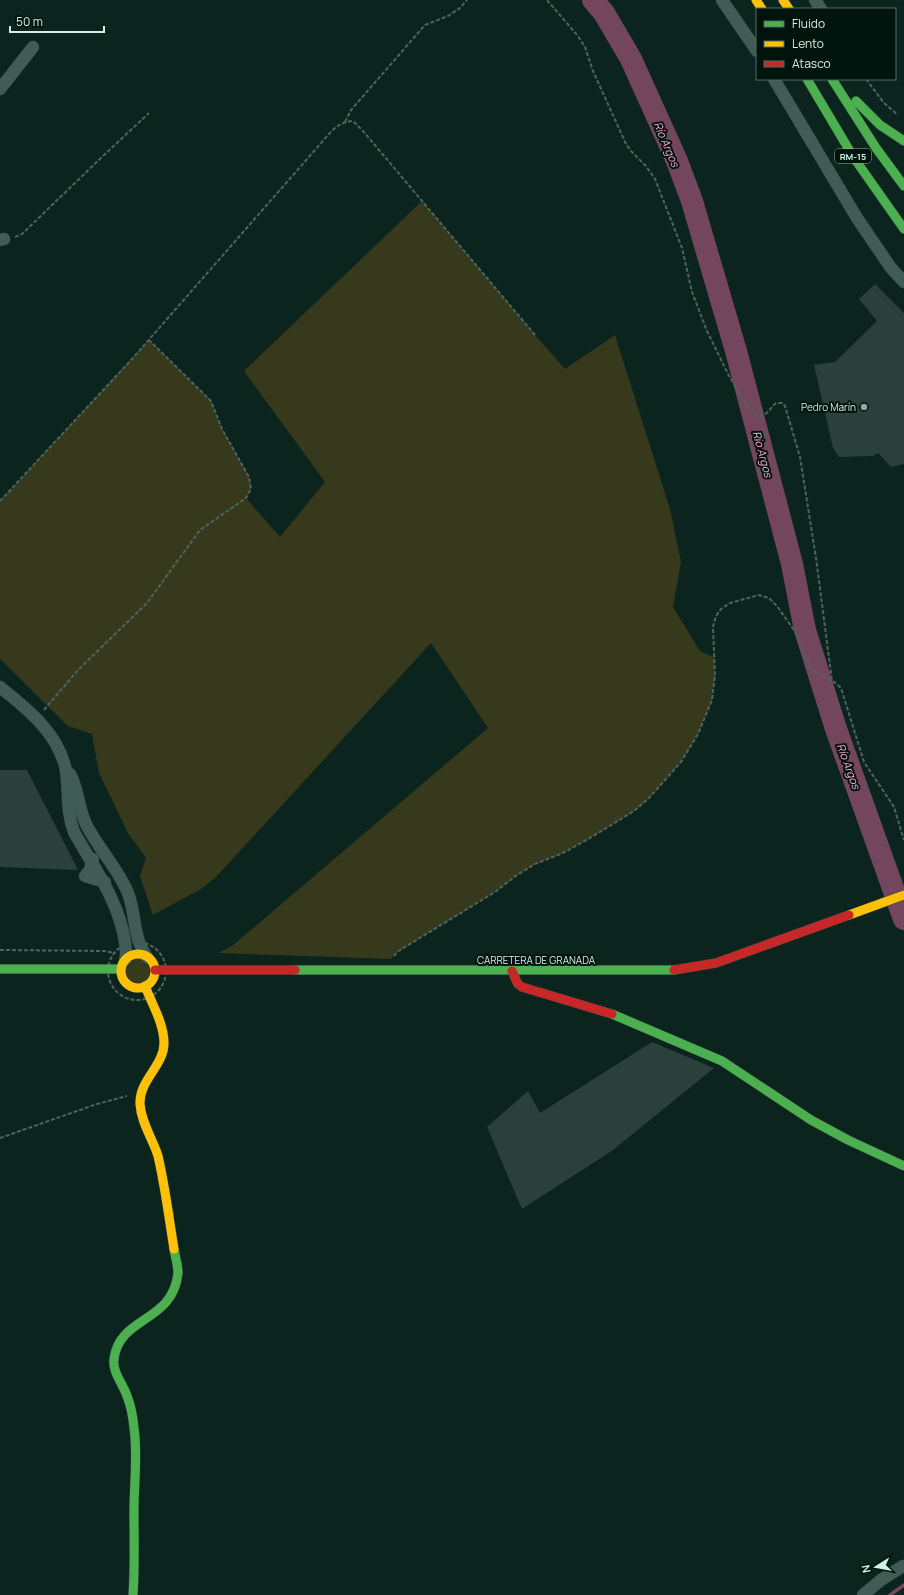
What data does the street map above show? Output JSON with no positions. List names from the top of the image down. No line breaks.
{"streets":{"main road":["RM-15","CARRETERA DE GRANADA"]},"water":["Río Argos"],"places":["Pedro Marín"],"legend":["Fluido","Lento","Atasco"],"scale_bar":"50 m","north":"left"}
